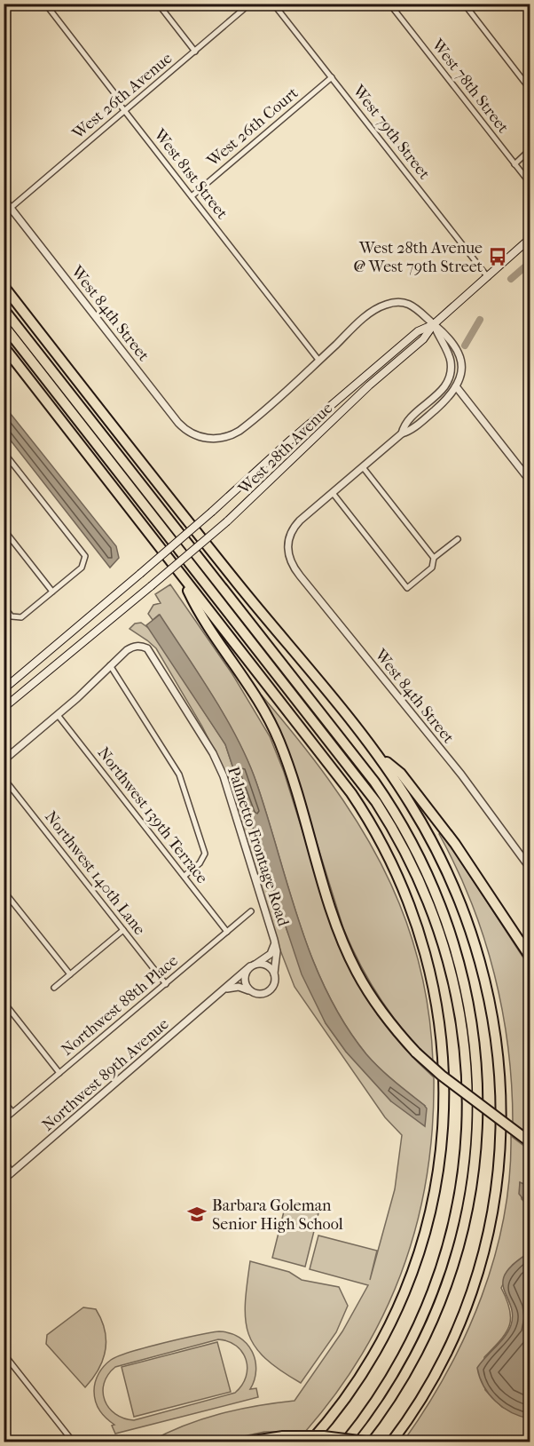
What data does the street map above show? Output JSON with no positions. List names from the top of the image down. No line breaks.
{"streets":{"main road":["West 28th Avenue"],"street":["West 78th Street","West 26th Avenue","West 26th Court","West 79th Street","West 81st Street","West 84th Street","Northwest 139th Terrace","Palmetto Frontage Road","Northwest 140th Lane","Northwest 88th Place","Northwest 89th Avenue"]},"crossings":[["West 26th Avenue","West 81st Street"],["West 26th Avenue","West 84th Street"],["West 26th Court","West 79th Street"],["West 26th Court","West 81st Street"],["West 79th Street","West 28th Avenue"],["West 81st Street","West 84th Street"],["Northwest 139th Terrace","Palmetto Frontage Road"],["Northwest 139th Terrace","Northwest 88th Place"],["Palmetto Frontage Road","Northwest 89th Avenue"],["Northwest 140th Lane","Northwest 88th Place"]],"places":{"bus stop":["West 28th Avenue @ West 79th Street"],"school or university":["Barbara Goleman Senior High School"]}}
